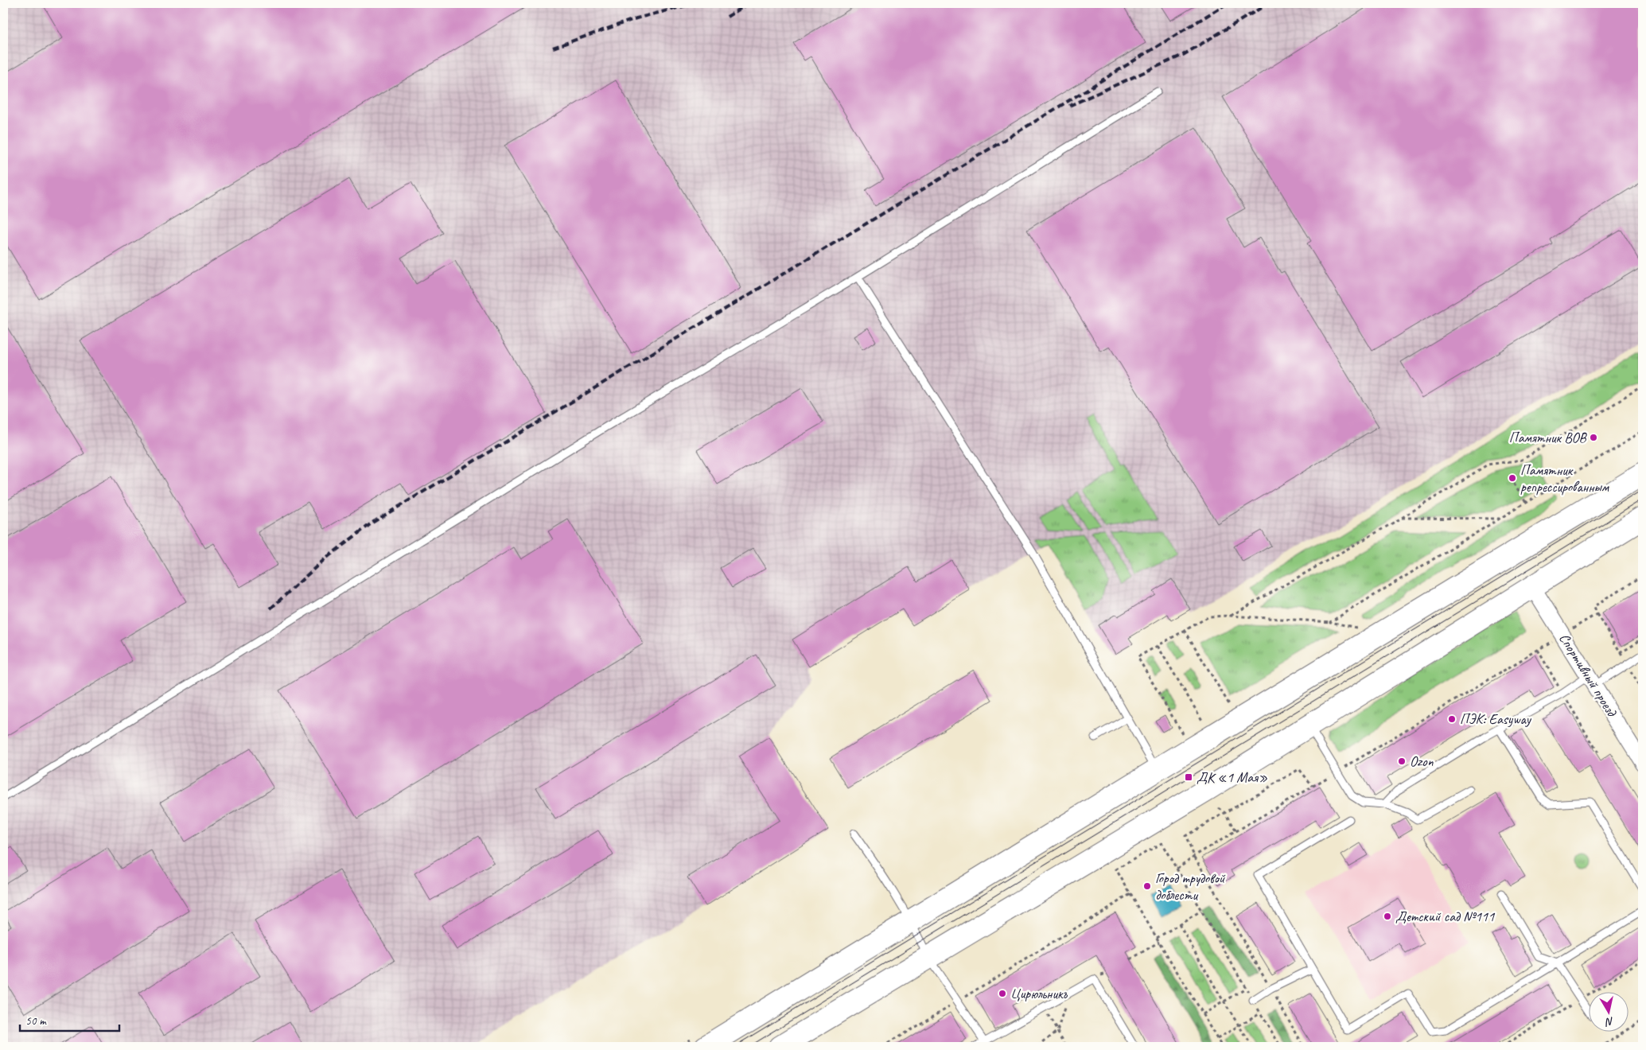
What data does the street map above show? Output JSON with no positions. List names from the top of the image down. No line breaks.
{"streets":{"street":["Спортивный проезд"]},"places":{"other":["Памятник ВОВ","Памятник репрессированным","ПЭК: Easyway","Ozon","Город трудовой доблести","Детский сад №111","Цирюльникъ"],"transit":["ДК «1 Мая»"]},"scale_bar":"50 m","north":"bottom"}
